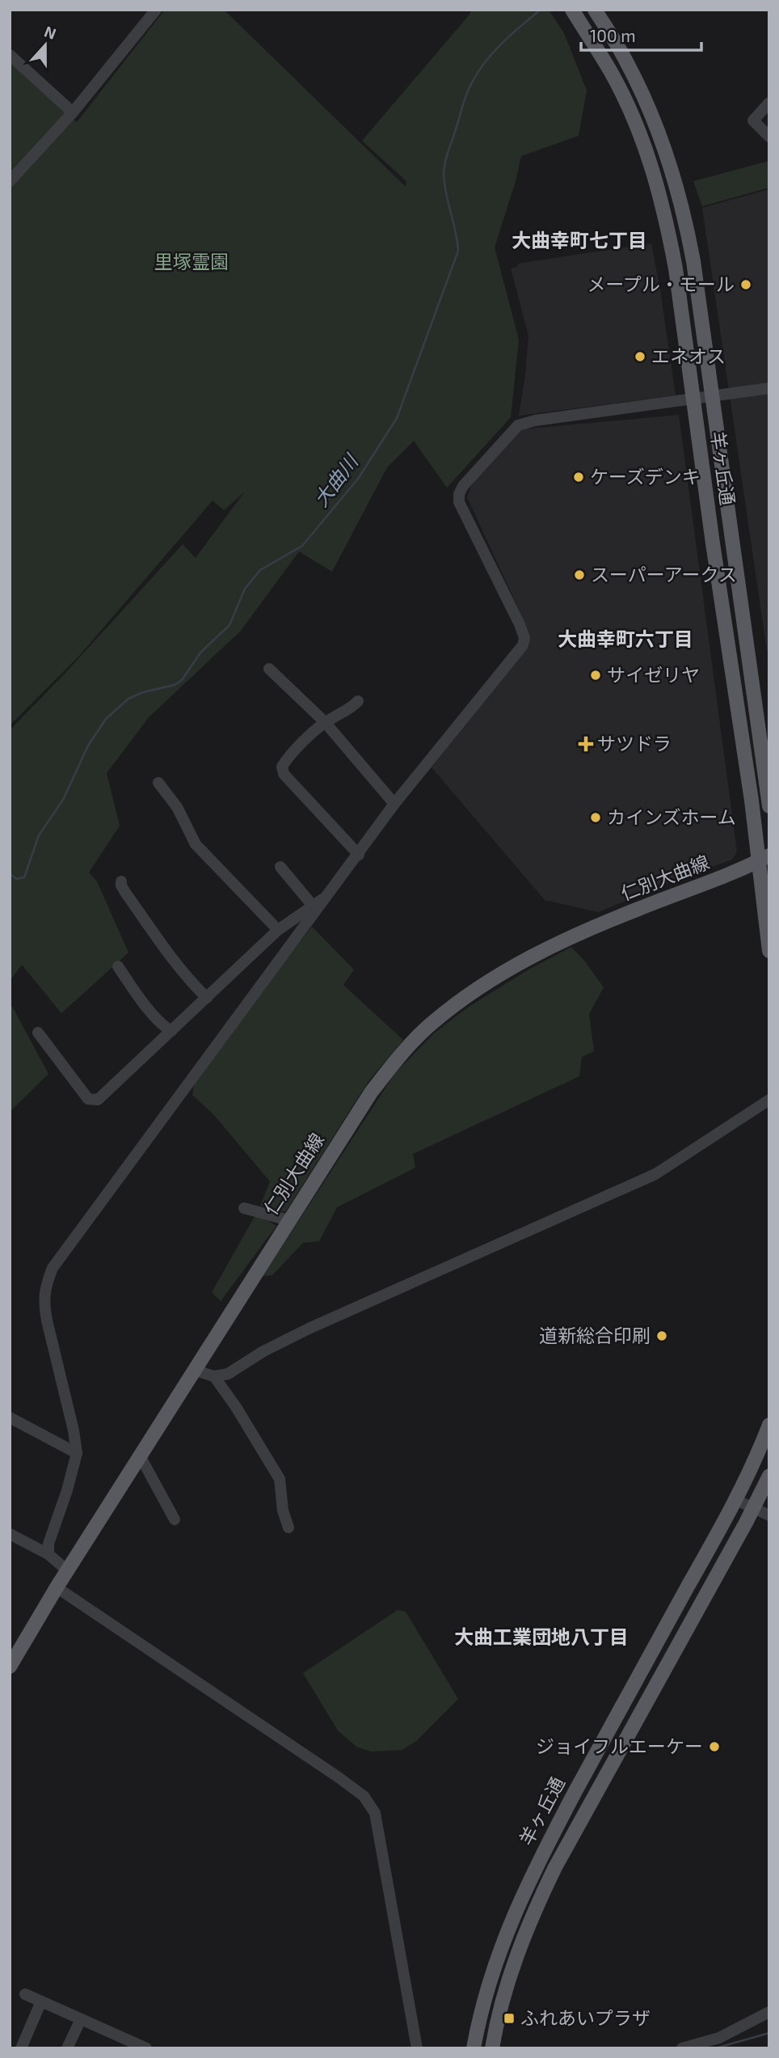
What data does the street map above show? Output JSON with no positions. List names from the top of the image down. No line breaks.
{"streets":{"main road":["羊ヶ丘通","仁別大曲線"]},"crossings":[["羊ヶ丘通","仁別大曲線"]],"districts":["大曲幸町七丁目","大曲幸町六丁目","大曲工業団地八丁目"],"water":["大曲川"],"parks":["里塚霊園"],"places":{"other":["メープル・モール","エネオス","ケーズデンキ","スーパーアークス","サイゼリヤ","カインズホーム","道新総合印刷","ジョイフルエーケー"],"health":["サツドラ"],"transit":["ふれあいプラザ"]},"scale_bar":"100 m","north":"top"}
